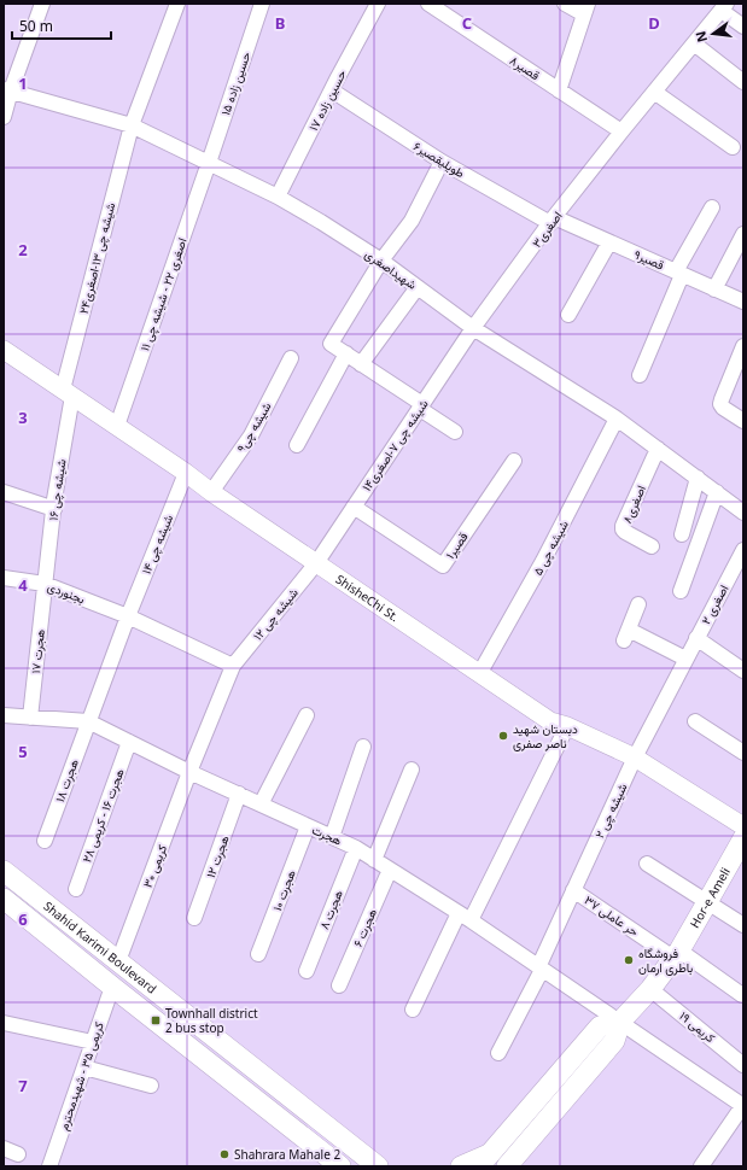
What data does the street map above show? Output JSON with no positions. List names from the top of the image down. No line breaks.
{"streets":{"main road":["Hor-e Ameli","Shahid Karimi Boulevard"],"street":["قصیر۸","حسین زاده ۱۵","حسین زاده ۱۷","طویلیقصیر۶","اصغری۳","شیشه چی ۱۳-اصغری۲۴","قصیر۹","شهیداصغری","اصغری ۲۲ - شیشه چی ۱۱","شیشه چی۹","شیشه چی ۷-اصغری۱۴","شیشه چی ۱۶","اصغری۸","شیشه چی ۱۴","قصیر۱","شیشه چی ۵","بجنوردی","ShisheChi St.","اصغری ۲","شیشه چی ۱۲","هجرت ۱۷","هجرت ۱۸","شیشه چی ۲","هجرت ۱۶ - کریمی ۲۸","هجرت","هجرت ۱۲","کریمی ۳۰","هجرت ۱۰","هجرت ۸","حر عاملی ۳۷","هجرت ۶","کریمی ۱۹","کریمی ۳۵ - شهیدمحترم"]},"crossings":[["قصیر۸","اصغری۳"],["حسین زاده ۱۵","شهیداصغری"],["حسین زاده ۱۵","اصغری ۲۲ - شیشه چی ۱۱"],["حسین زاده ۱۷","طویلیقصیر۶"],["حسین زاده ۱۷","شهیداصغری"],["طویلیقصیر۶","اصغری۳"],["طویلیقصیر۶","قصیر۹"],["اصغری۳","قصیر۹"],["اصغری۳","شهیداصغری"],["اصغری۳","شیشه چی ۷-اصغری۱۴"],["شیشه چی ۱۳-اصغری۲۴","شهیداصغری"],["شیشه چی ۱۳-اصغری۲۴","شیشه چی ۱۶"],["شیشه چی ۱۳-اصغری۲۴","ShisheChi St."],["شهیداصغری","اصغری ۲۲ - شیشه چی ۱۱"],["شهیداصغری","شیشه چی ۷-اصغری۱۴"],["شهیداصغری","اصغری۸"],["شهیداصغری","شیشه چی ۵"],["اصغری ۲۲ - شیشه چی ۱۱","ShisheChi St."],["شیشه چی۹","ShisheChi St."],["شیشه چی ۷-اصغری۱۴","قصیر۱"],["شیشه چی ۷-اصغری۱۴","ShisheChi St."],["شیشه چی ۷-اصغری۱۴","شیشه چی ۱۲"],["شیشه چی ۱۶","بجنوردی"],["شیشه چی ۱۶","ShisheChi St."],["شیشه چی ۱۶","هجرت ۱۷"],["شیشه چی ۱۴","بجنوردی"],["شیشه چی ۱۴","ShisheChi St."],["شیشه چی ۱۴","هجرت ۱۸"],["شیشه چی ۱۴","هجرت"],["شیشه چی ۵","ShisheChi St."],["بجنوردی","شیشه چی ۱۲"],["بجنوردی","هجرت ۱۷"],["ShisheChi St.","اصغری ۲"],["ShisheChi St.","شیشه چی ۱۲"],["ShisheChi St.","شیشه چی ۲"],["اصغری ۲","شیشه چی ۲"],["شیشه چی ۱۲","هجرت"],["شیشه چی ۱۲","کریمی ۳۰"],["هجرت ۱۷","هجرت"],["هجرت ۱۸","هجرت"],["شیشه چی ۲","هجرت"],["شیشه چی ۲","حر عاملی ۳۷"],["هجرت ۱۶ - کریمی ۲۸","هجرت"],["هجرت","هجرت ۱۲"],["هجرت","کریمی ۳۰"],["هجرت","هجرت ۱۰"],["هجرت","Hor-e Ameli"],["هجرت","هجرت ۸"],["هجرت","هجرت ۶"],["کریمی ۳۰","Shahid Karimi Boulevard"],["Hor-e Ameli","حر عاملی ۳۷"],["Hor-e Ameli","کریمی ۱۹"],["Shahid Karimi Boulevard","کریمی ۳۵ - شهیدمحترم"]],"places":{"other":["دبستان شهید ناصر صفری","فروشگاه باطری ارمان","Shahrara Mahale 2"],"transit":["Townhall district 2 bus stop"]},"scale_bar":"50 m","north":"left","grid":{"columns":["B","C","D"],"rows":["1","2","3","4","5","6","7"]}}
